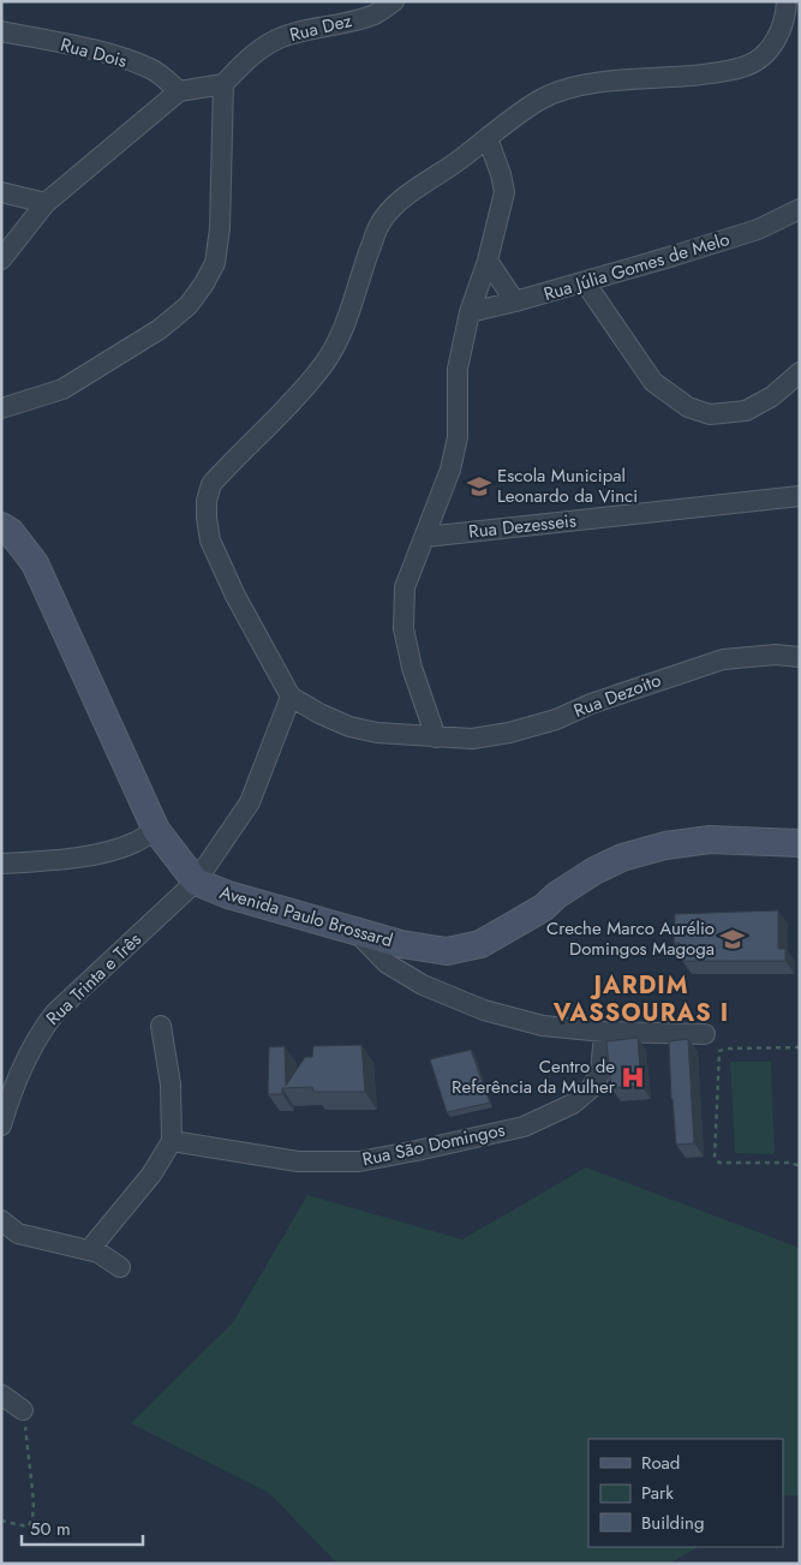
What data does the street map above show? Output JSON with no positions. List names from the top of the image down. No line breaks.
{"streets":{"main road":["Avenida Paulo Brossard"],"street":["Rua Dez","Rua Dois","Rua Júlia Gomes de Melo","Rua Dezesseis","Rua Dezoito","Rua Trinta e Três","Rua São Domingos"]},"crossings":[["Rua Dezoito","Rua Trinta e Três"],["Avenida Paulo Brossard","Rua Trinta e Três"]],"districts":["JARDIM VASSOURAS I"],"places":{"school or university":["Escola Municipal Leonardo da Vinci","Creche Marco Aurélio Domingos Magoga"],"hospital":["Centro de Referência da Mulher"]},"legend":["Road","Park","Building"],"scale_bar":"50 m"}
